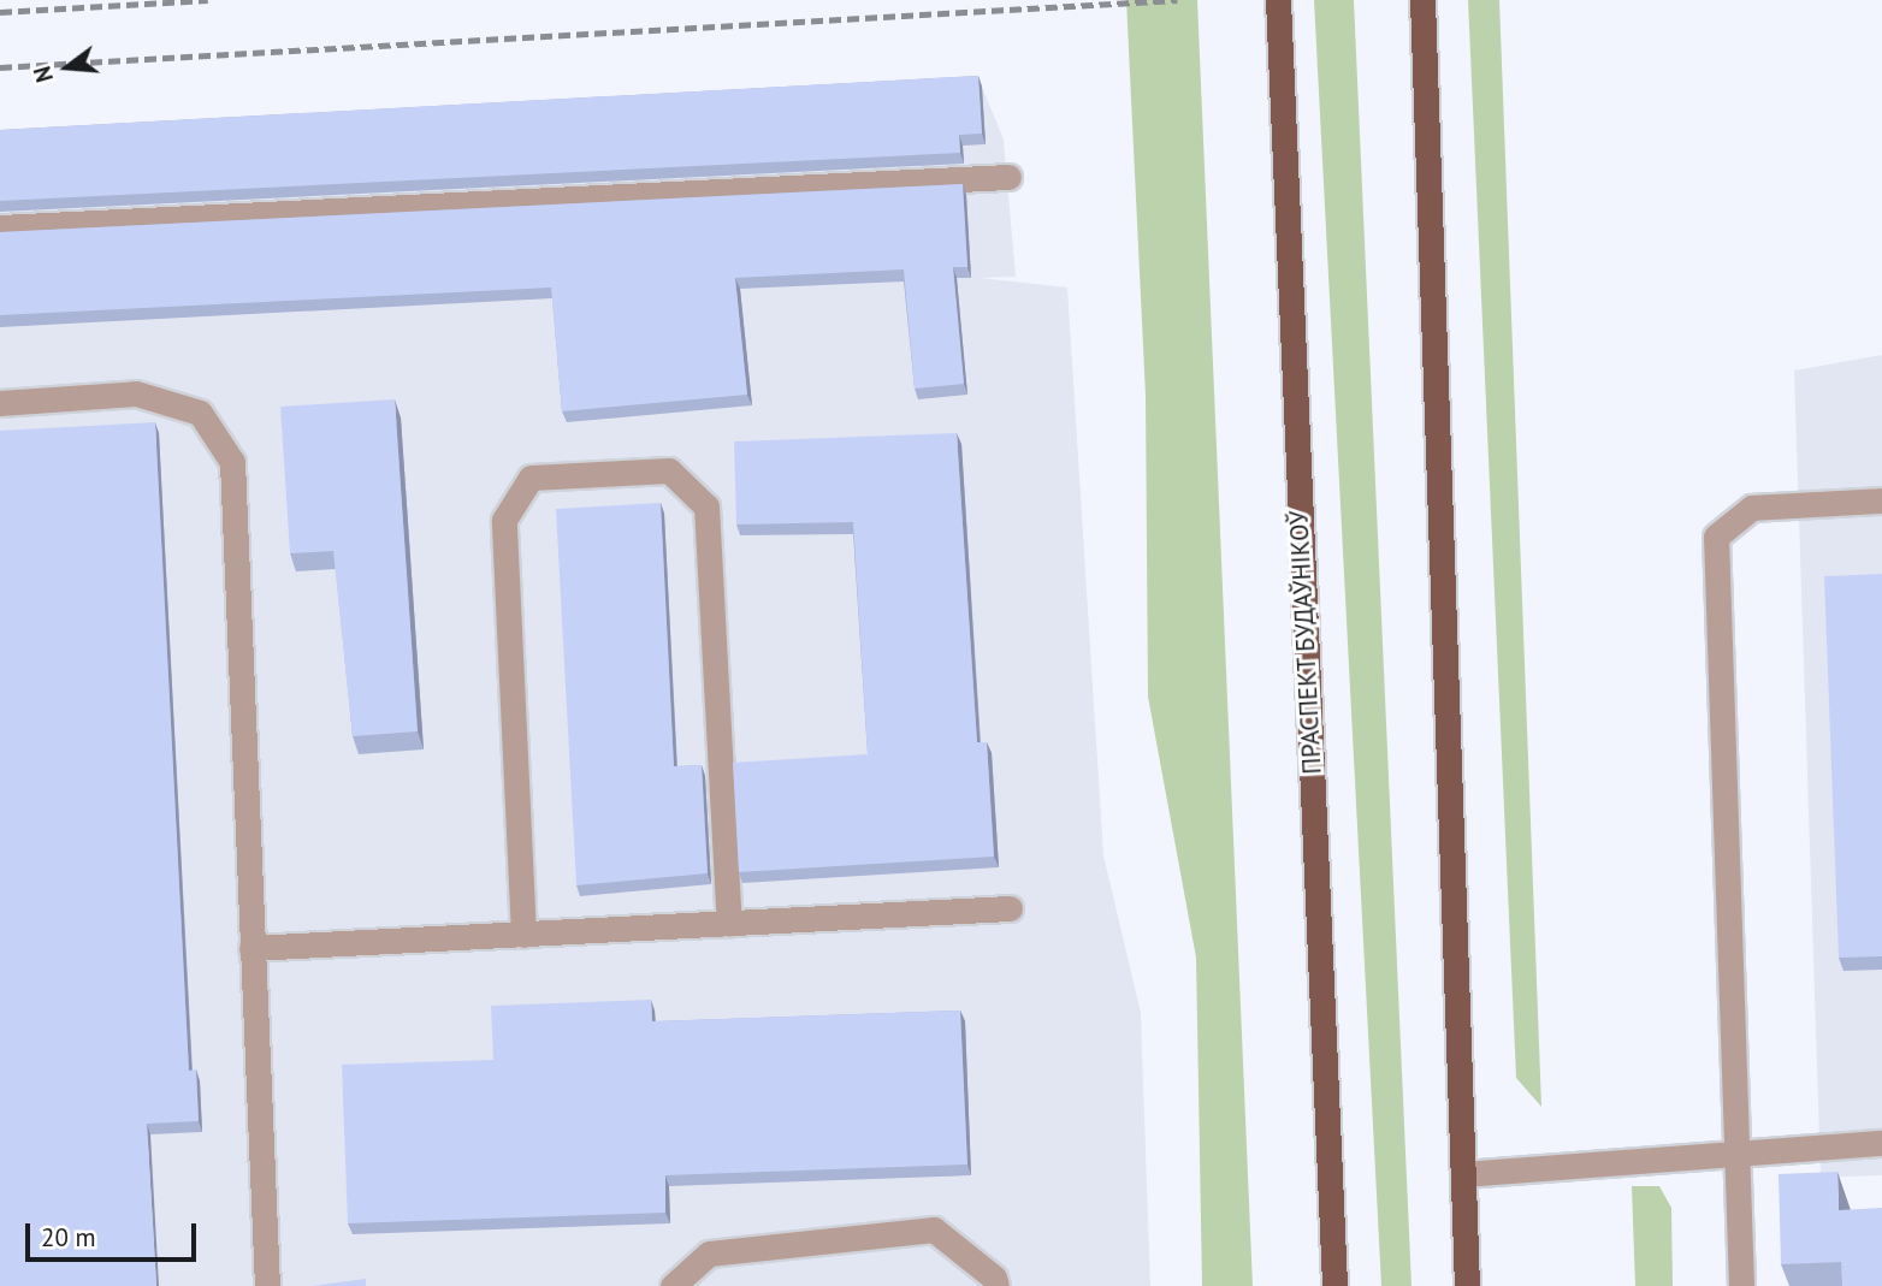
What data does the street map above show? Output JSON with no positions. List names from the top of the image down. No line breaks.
{"streets":{"main road":["ПРАСПЕКТ БУДАЎНІКОЎ"]},"scale_bar":"20 m","north":"left"}
